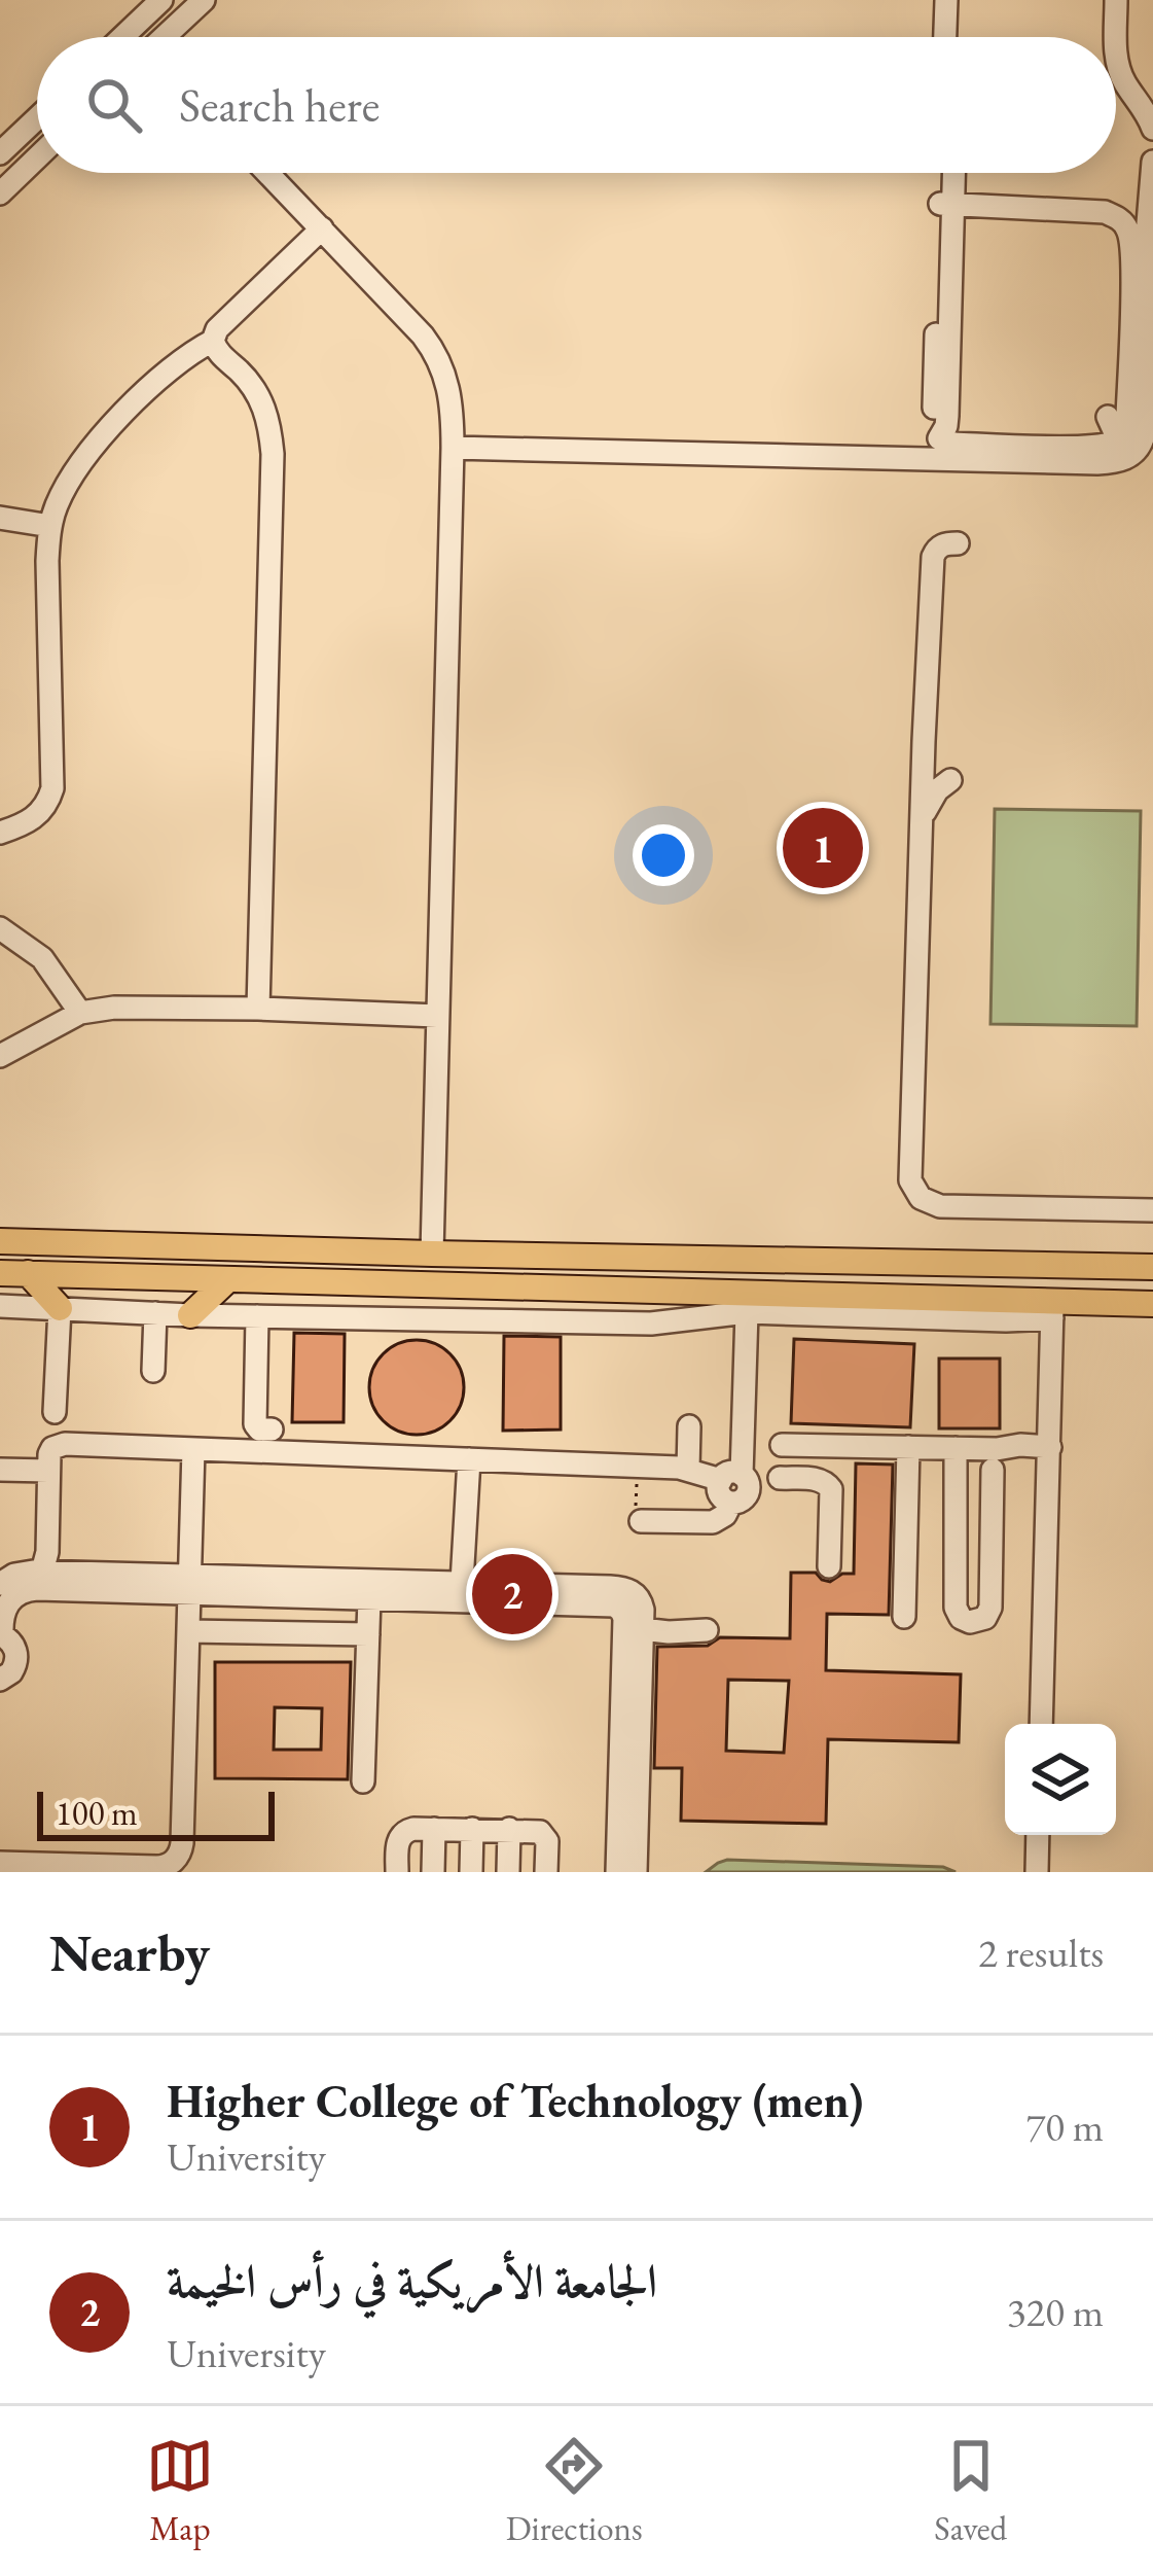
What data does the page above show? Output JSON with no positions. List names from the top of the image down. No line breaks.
{"scale_bar":"100 m","page":{"search":"Search here","pins":["1","2"],"scale":"100 m","heading":["Nearby","2 results"],"list":[{"mark":"1","name":"Higher College of Technology (men)","note":"University","value":"70 m"},{"mark":"2","name":"الجامعة الأمريكية في رأس الخيمة","note":"University","value":"320 m"}],"nav":["Map","Directions","Saved"]}}
